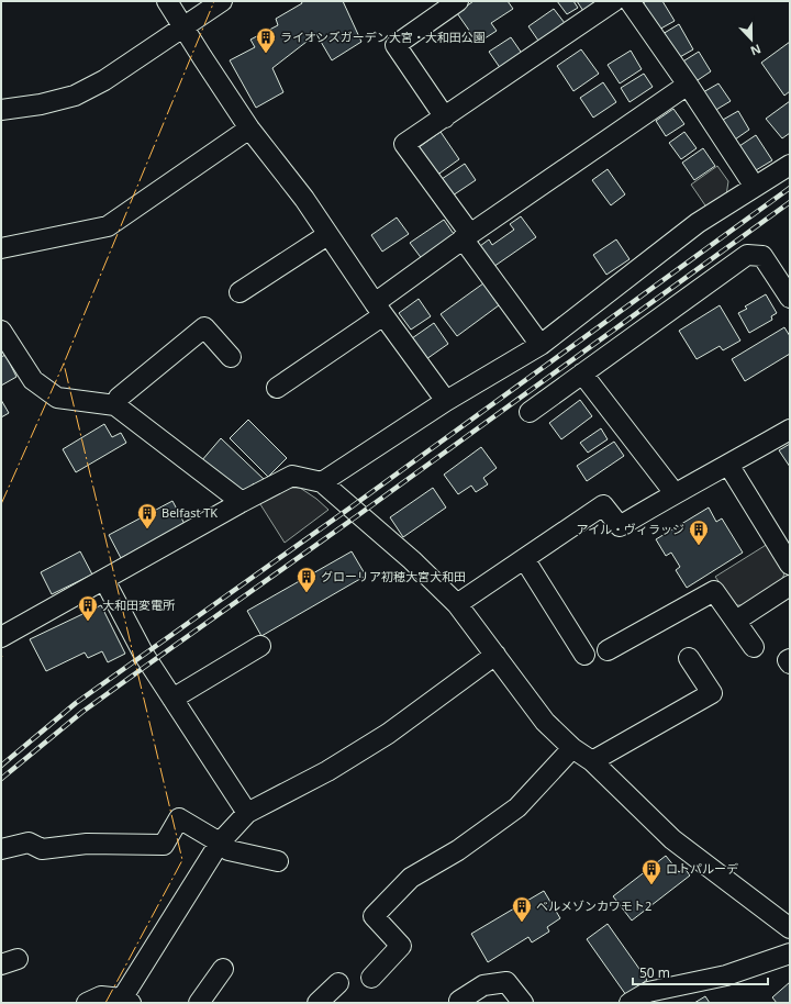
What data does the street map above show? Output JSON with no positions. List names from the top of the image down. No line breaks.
{"places":{"building":["ライオンズガーデン大宮・大和田公園","Belfast TK","アイル・ヴィラッジ","グローリア初穂大宮大和田","大和田変電所","ロトパルーデ","ベルメゾンカワモト2"]},"scale_bar":"50 m","north":"bottom"}
